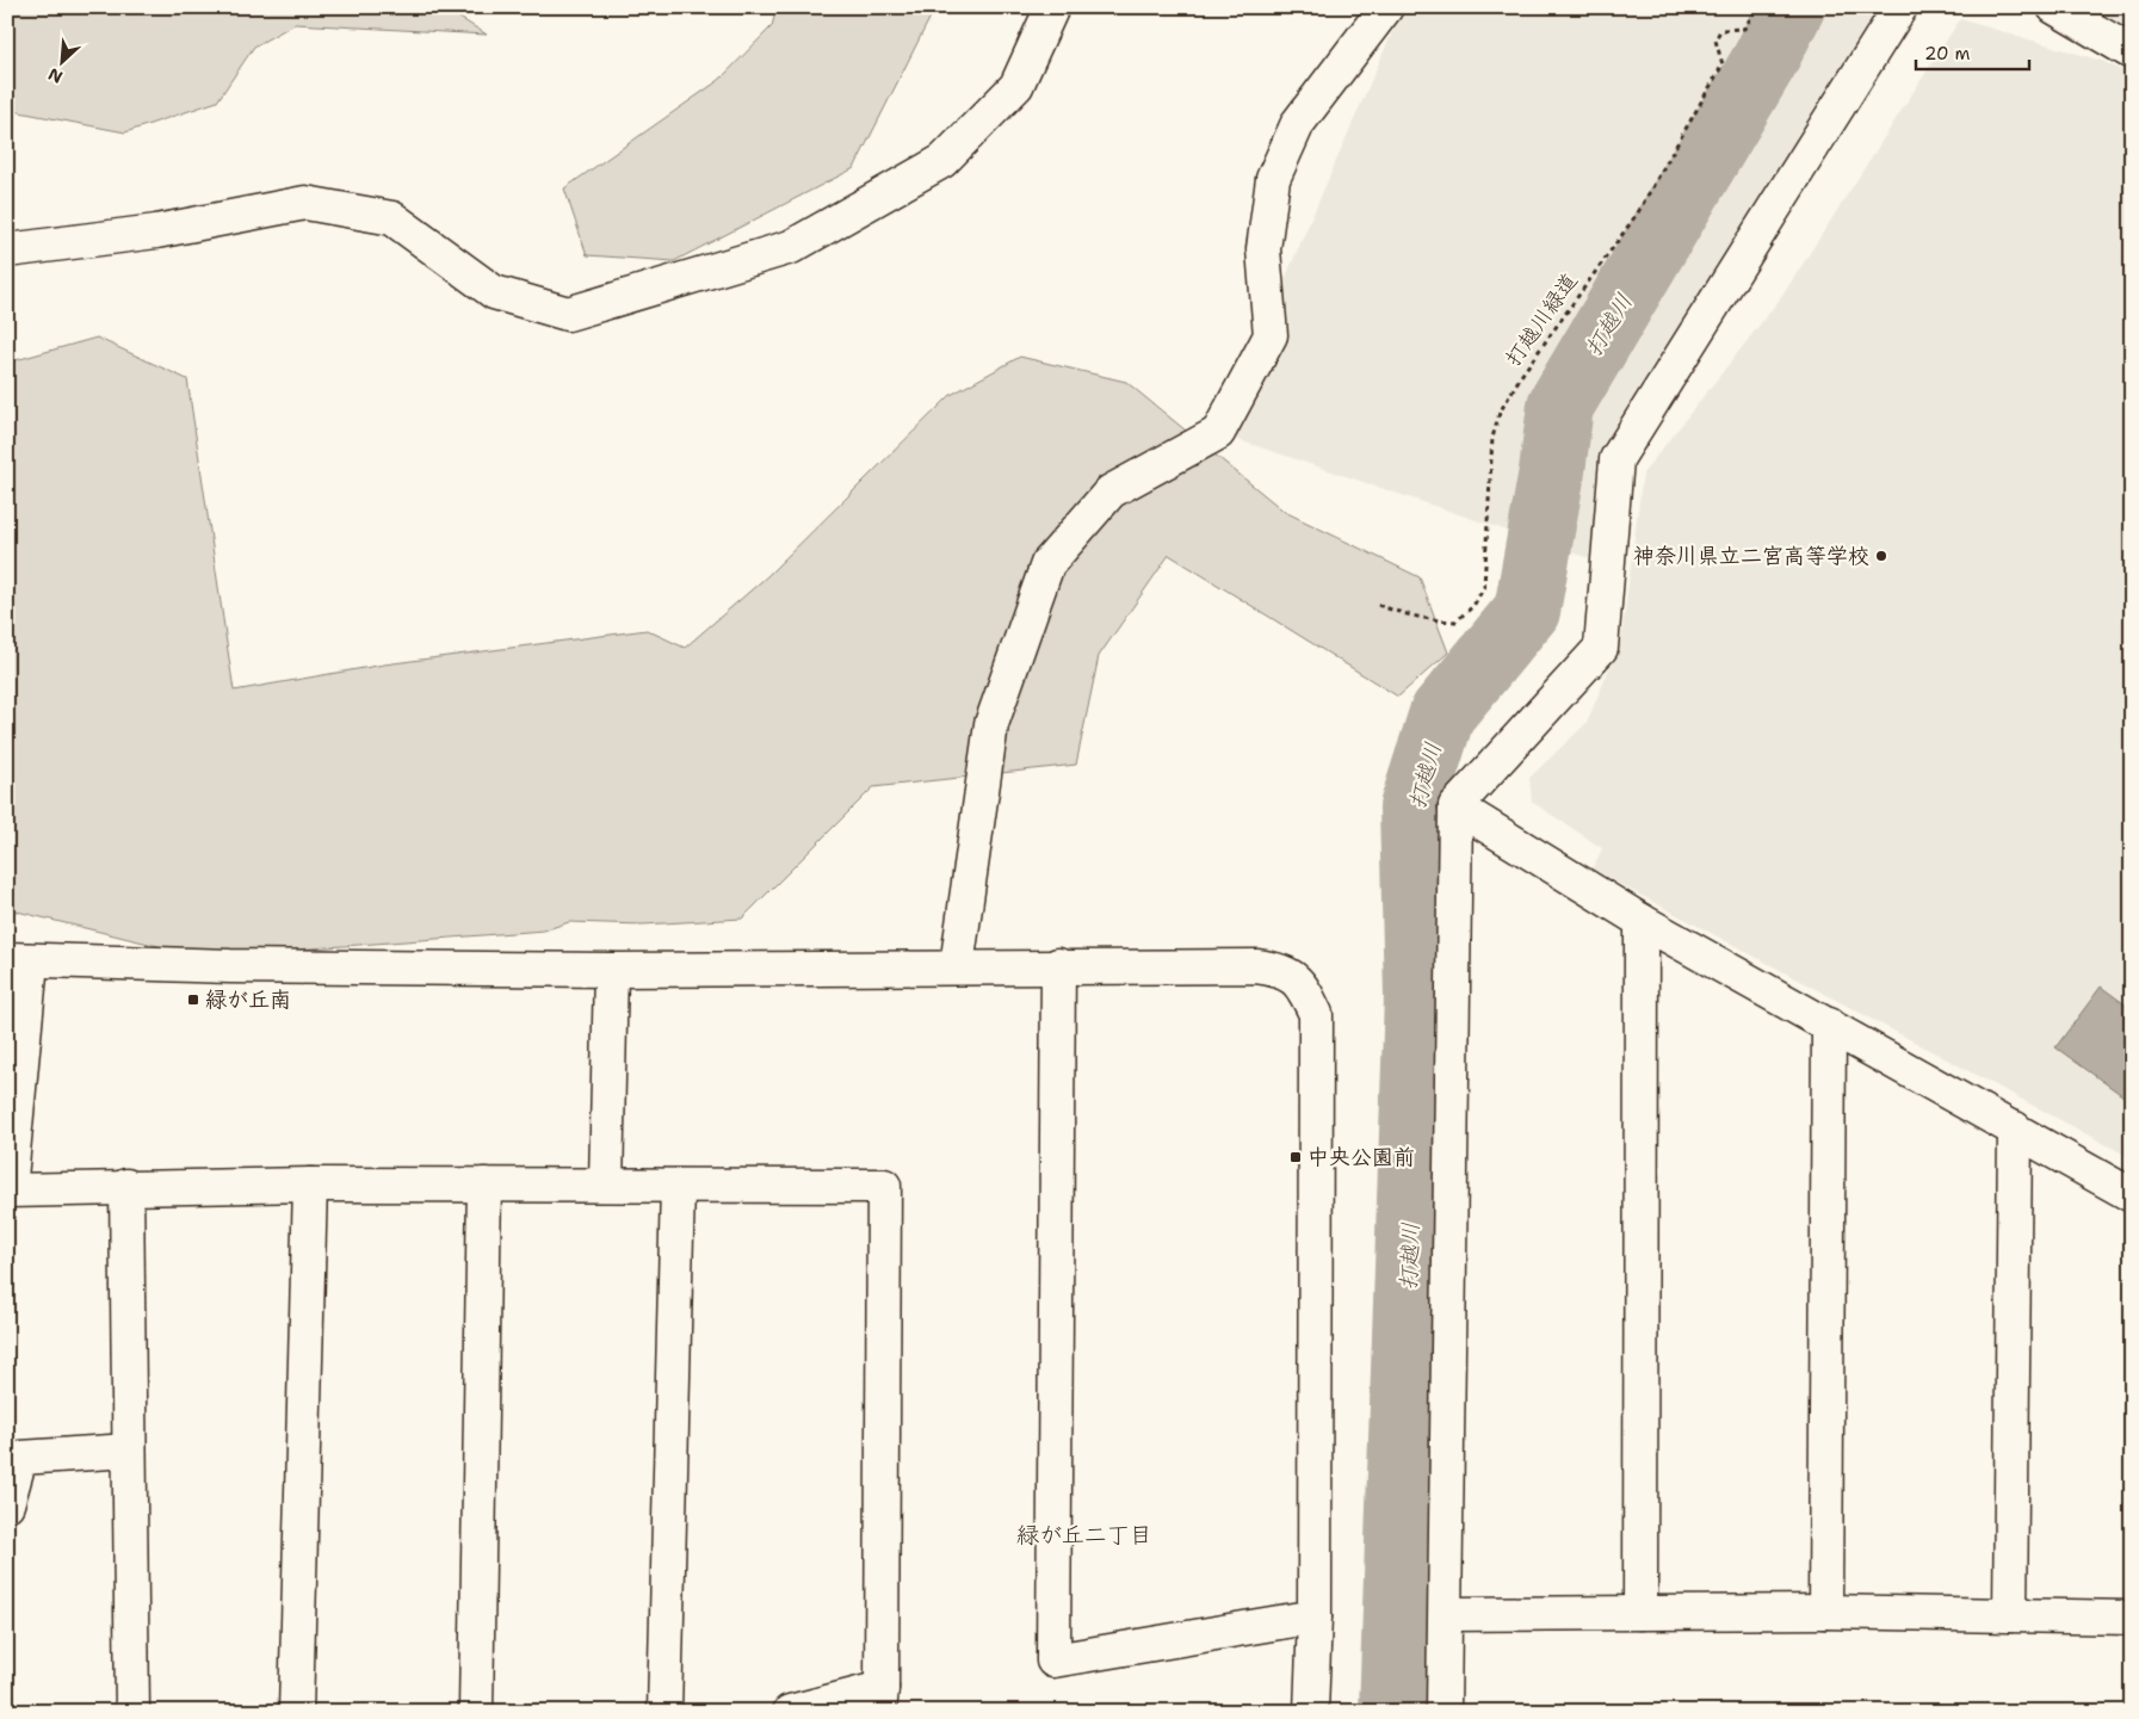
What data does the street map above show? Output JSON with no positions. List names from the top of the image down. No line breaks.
{"streets":{"path":["打越川緑道"]},"districts":["緑が丘二丁目"],"water":["打越川"],"places":{"other":["神奈川県立二宮高等学校"],"transit":["緑が丘南","中央公園前"]},"scale_bar":"20 m","north":"bottom left"}
